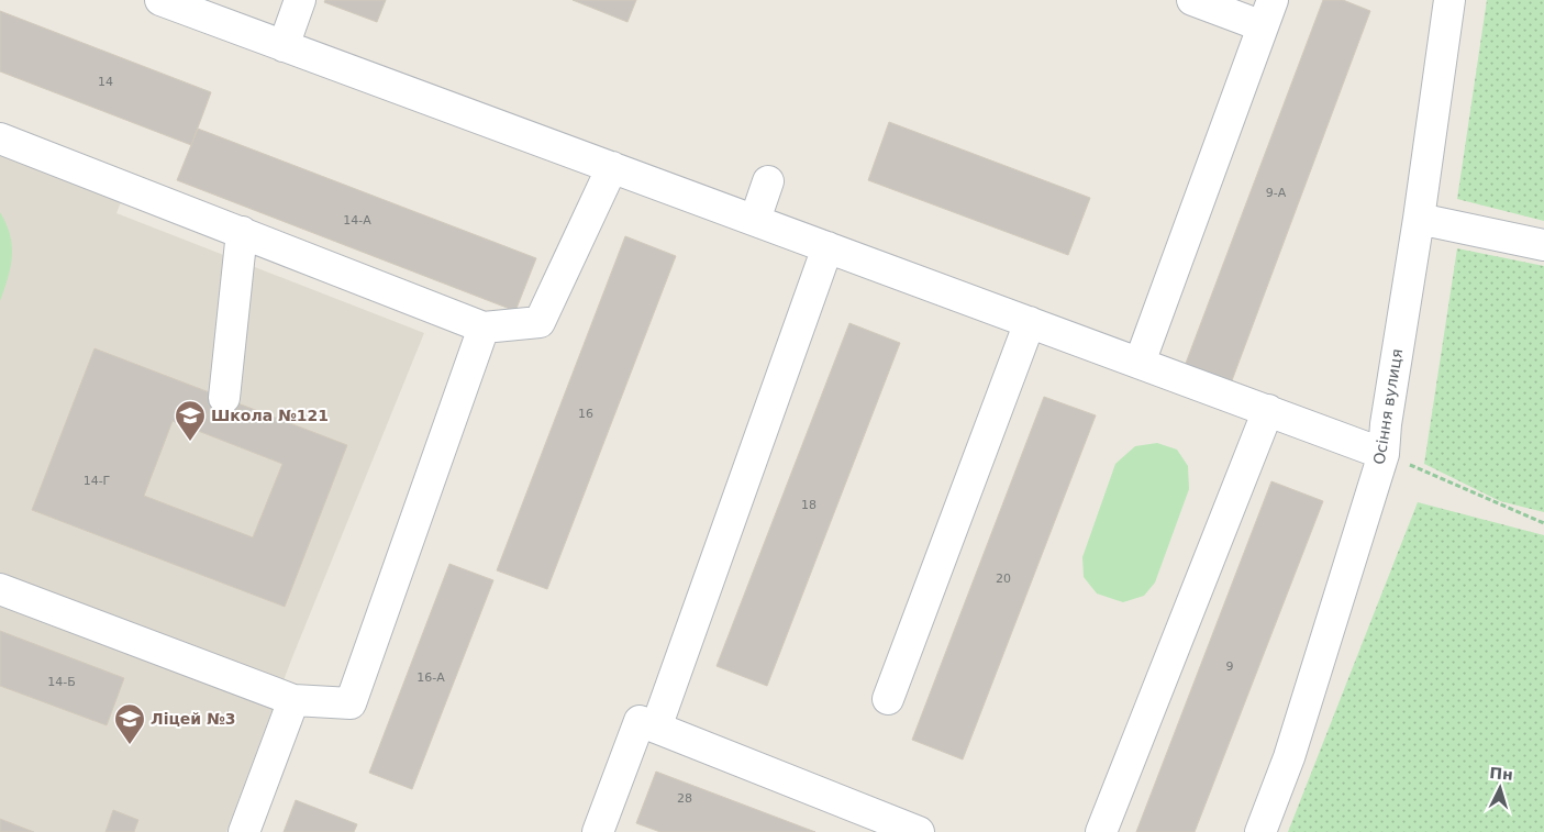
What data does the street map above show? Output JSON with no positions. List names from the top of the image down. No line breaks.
{"streets":{"street":["Осіння вулиця"]},"places":{"school or university":["Школа №121","Ліцей №3"]},"house_numbers":["14","9-А","14-А","16","14-Г","18","20","9","16-А","14-Б","28"],"north":"top"}
